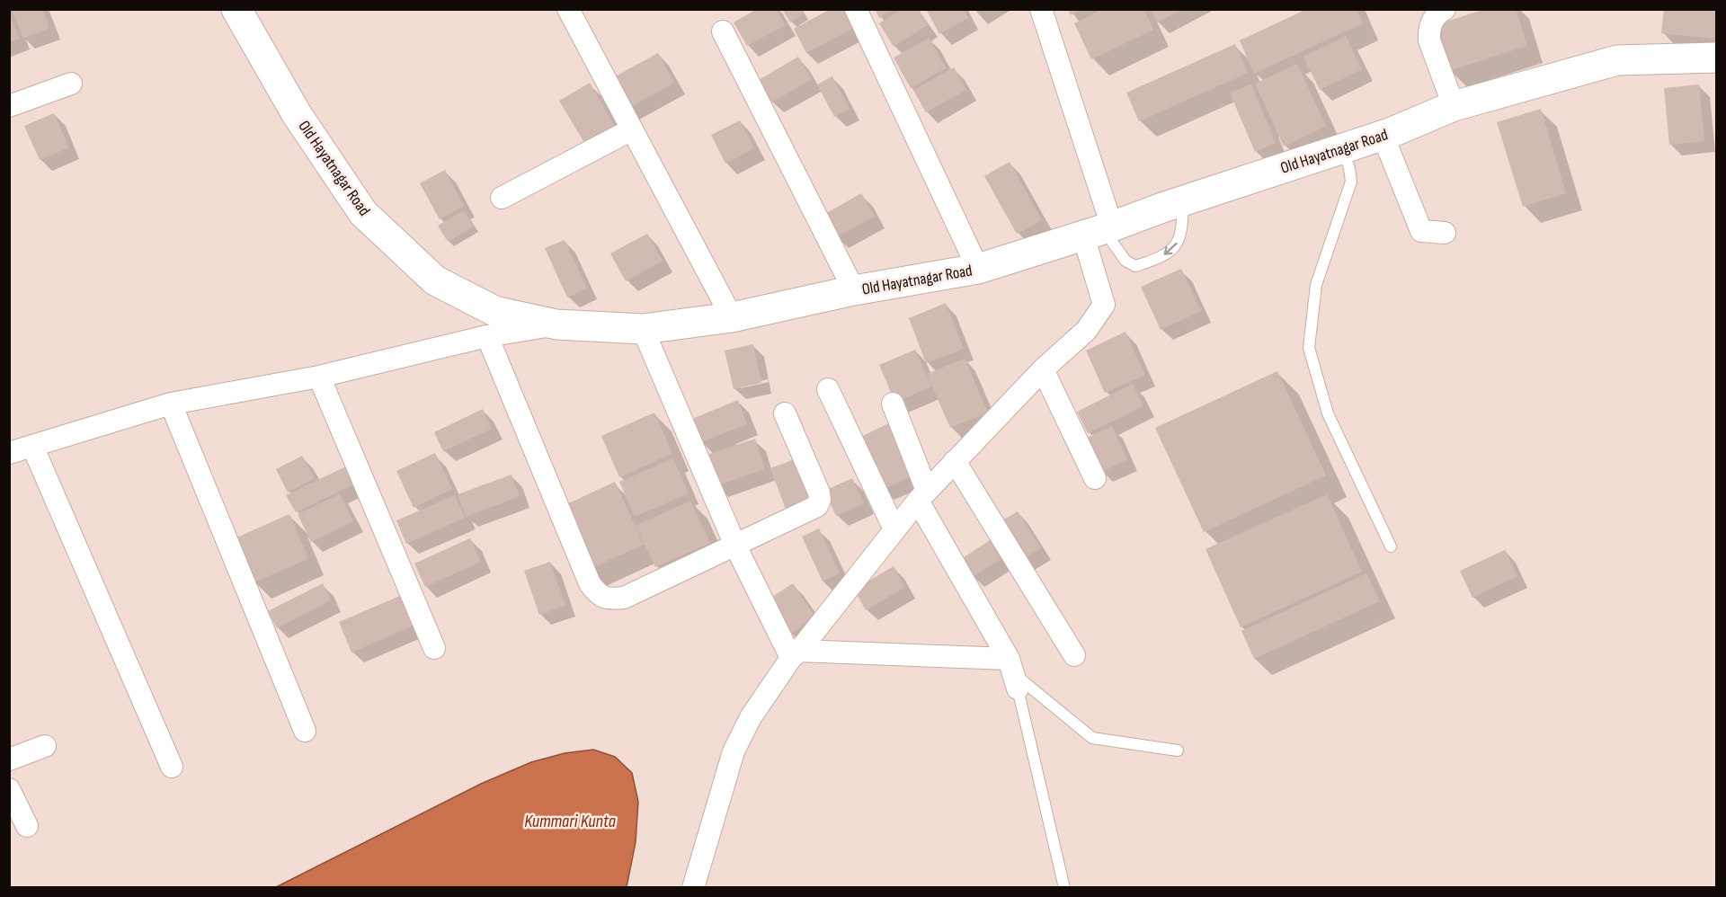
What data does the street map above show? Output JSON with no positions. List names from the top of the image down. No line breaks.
{"streets":{"street":["Old Hayatnagar Road"]},"water":["Kummari Kunta"]}
